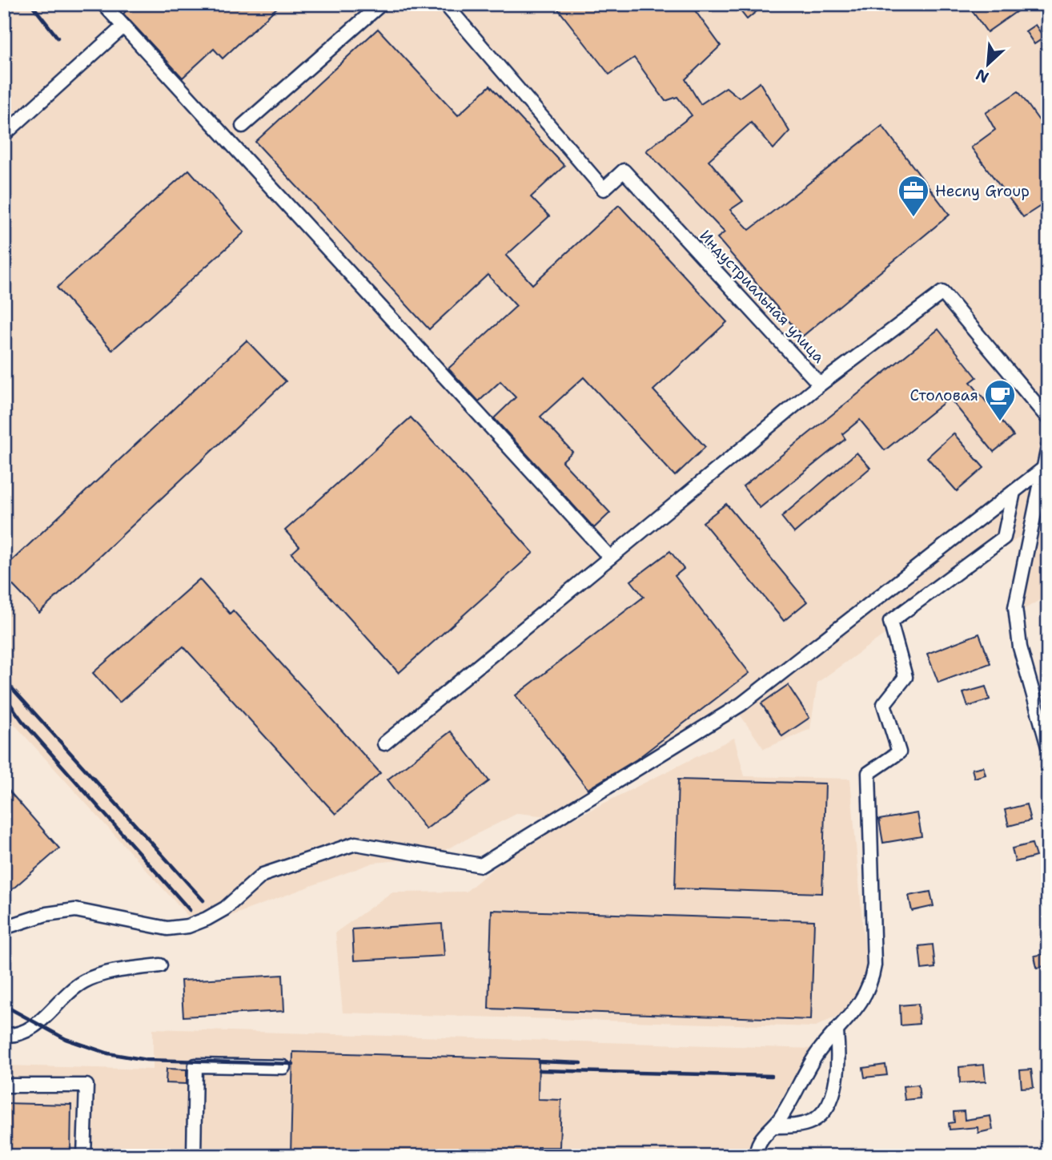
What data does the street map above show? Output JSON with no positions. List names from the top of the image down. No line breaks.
{"streets":{"street":["Индустриальная улица"]},"places":{"office":["Hecny Group"],"cafe":["Столовая"]},"north":"bottom left"}
